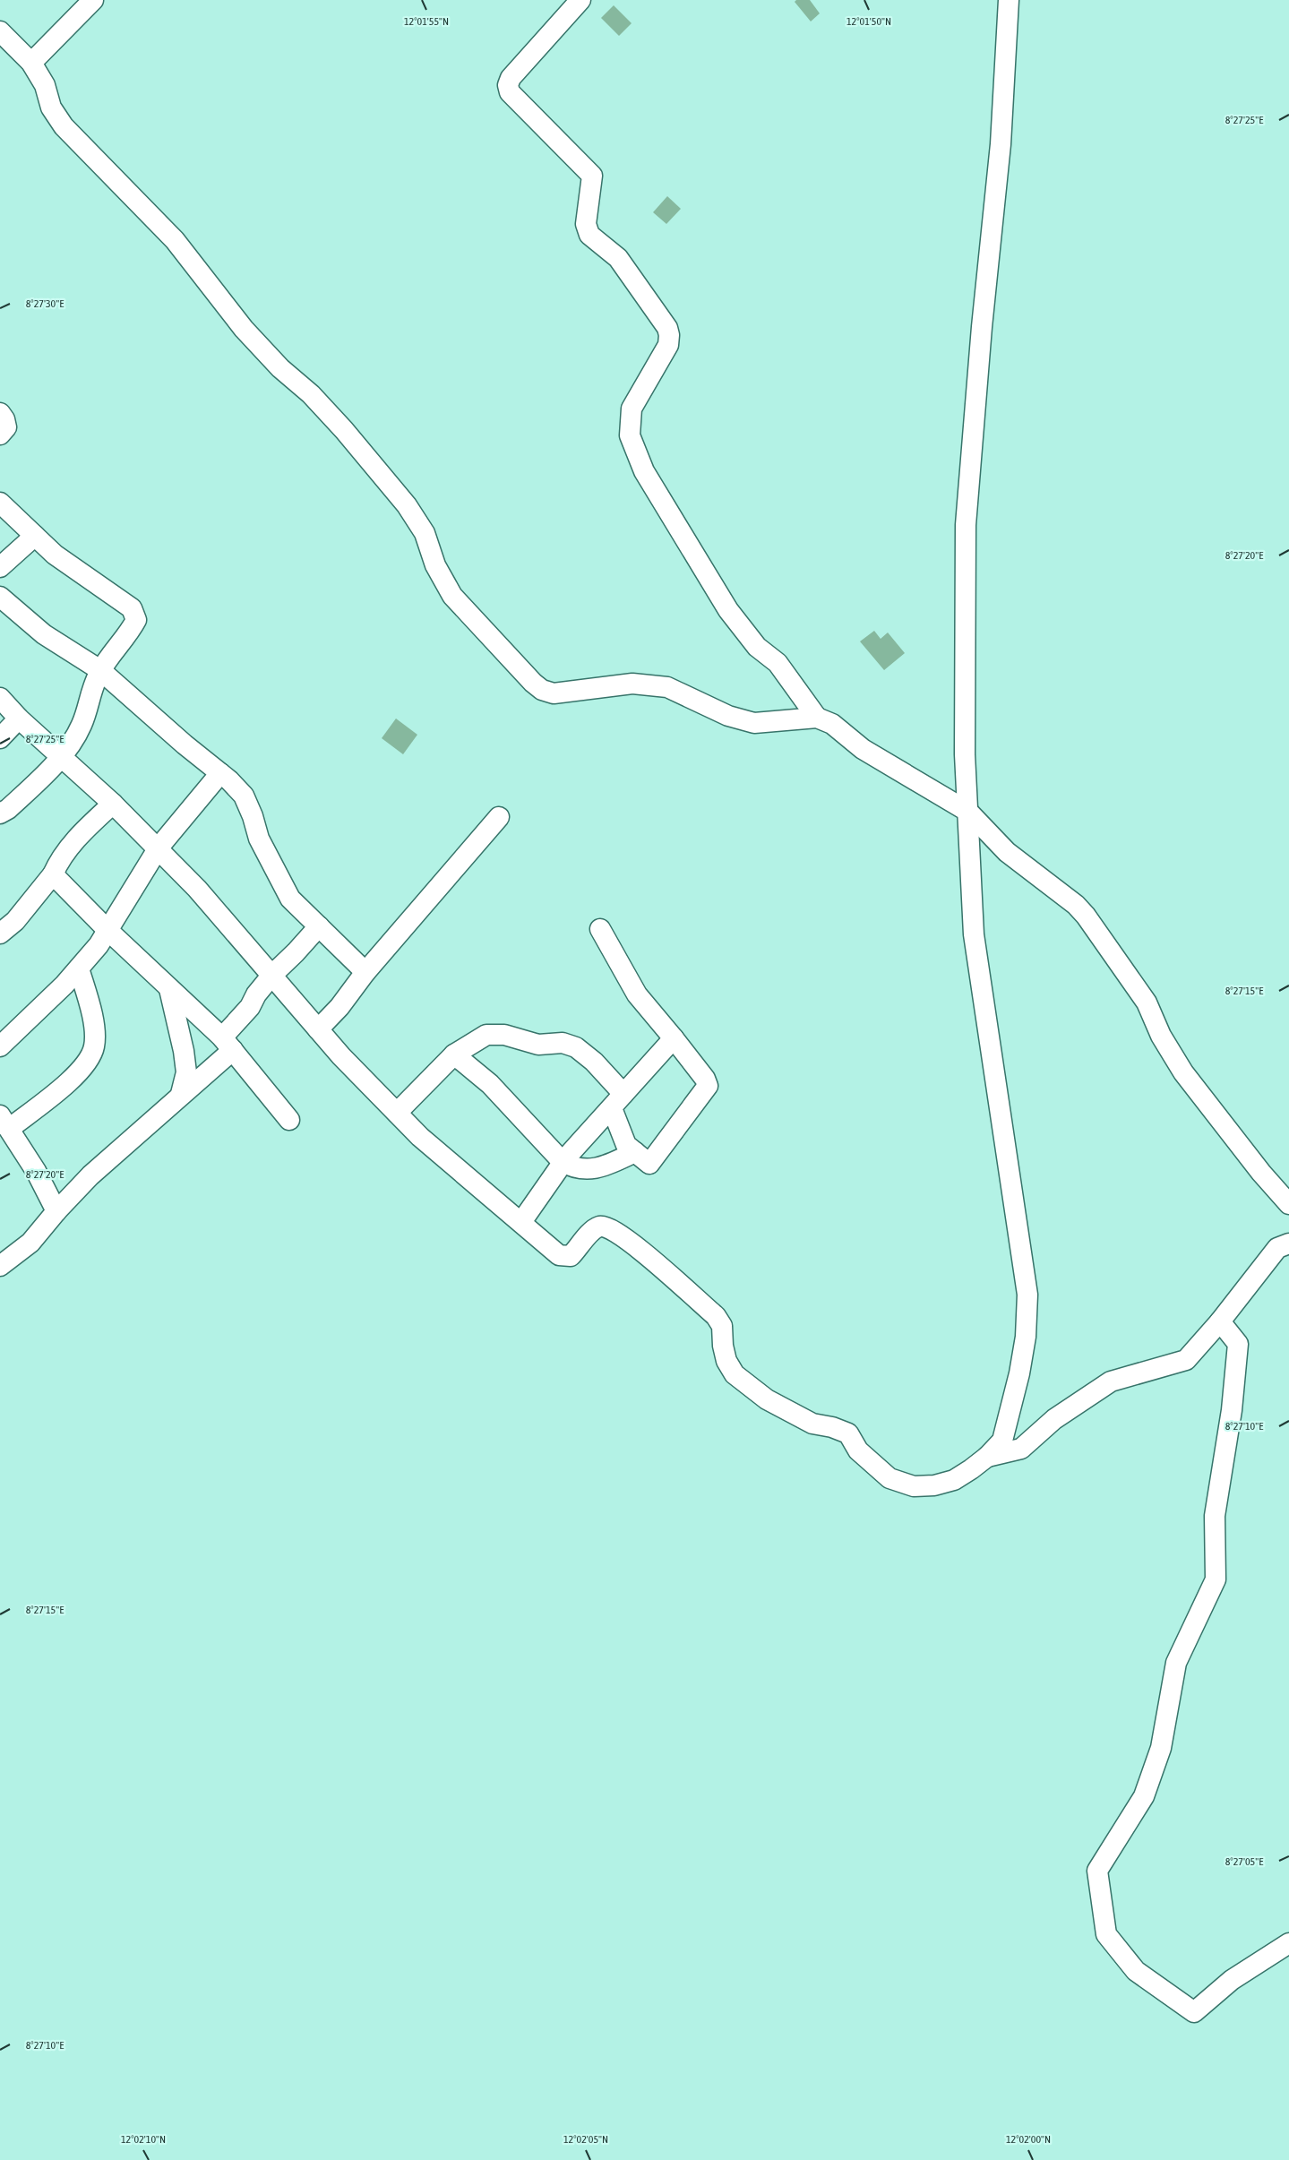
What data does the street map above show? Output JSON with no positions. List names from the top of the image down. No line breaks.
{"coordinates":["12°01'55\"N","12°01'50\"N","8°27'25\"E","8°27'30\"E","8°27'20\"E","8°27'15\"E","8°27'10\"E","8°27'05\"E","12°02'10\"N","12°02'05\"N","12°02'00\"N"]}
